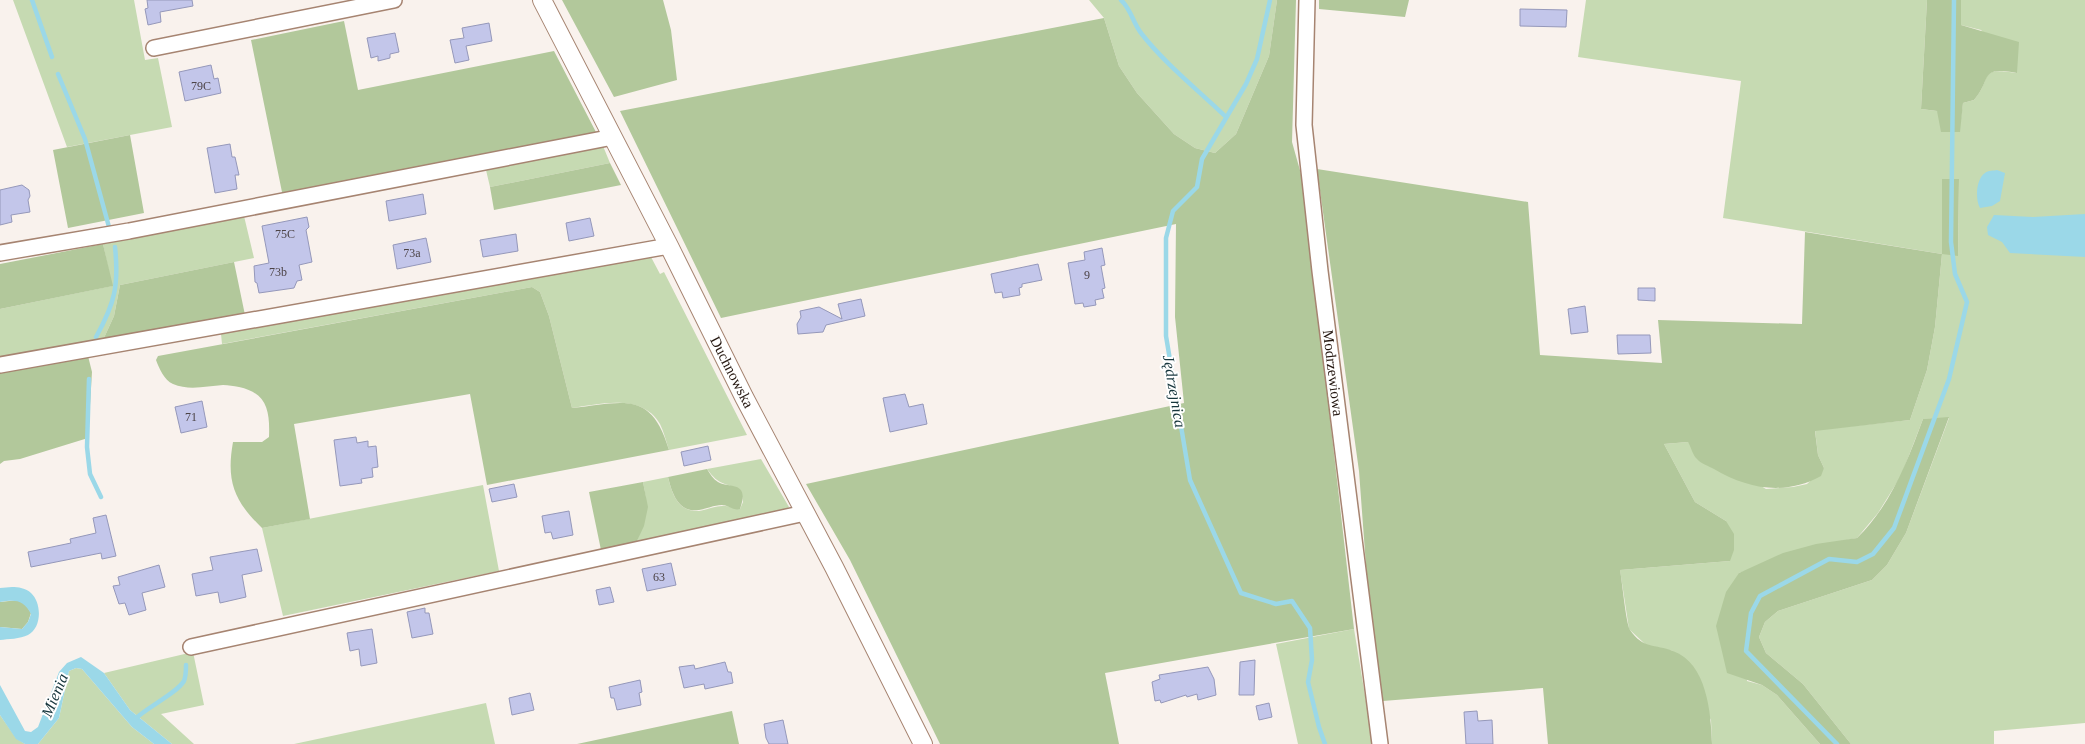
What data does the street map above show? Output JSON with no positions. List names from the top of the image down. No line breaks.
{"streets":{"street":["Duchnowska","Modrzewiowa"]},"water":["Jędrzejnica","Mienia"],"house_numbers":["79C","75C","73a","73b","9","71","63"]}
